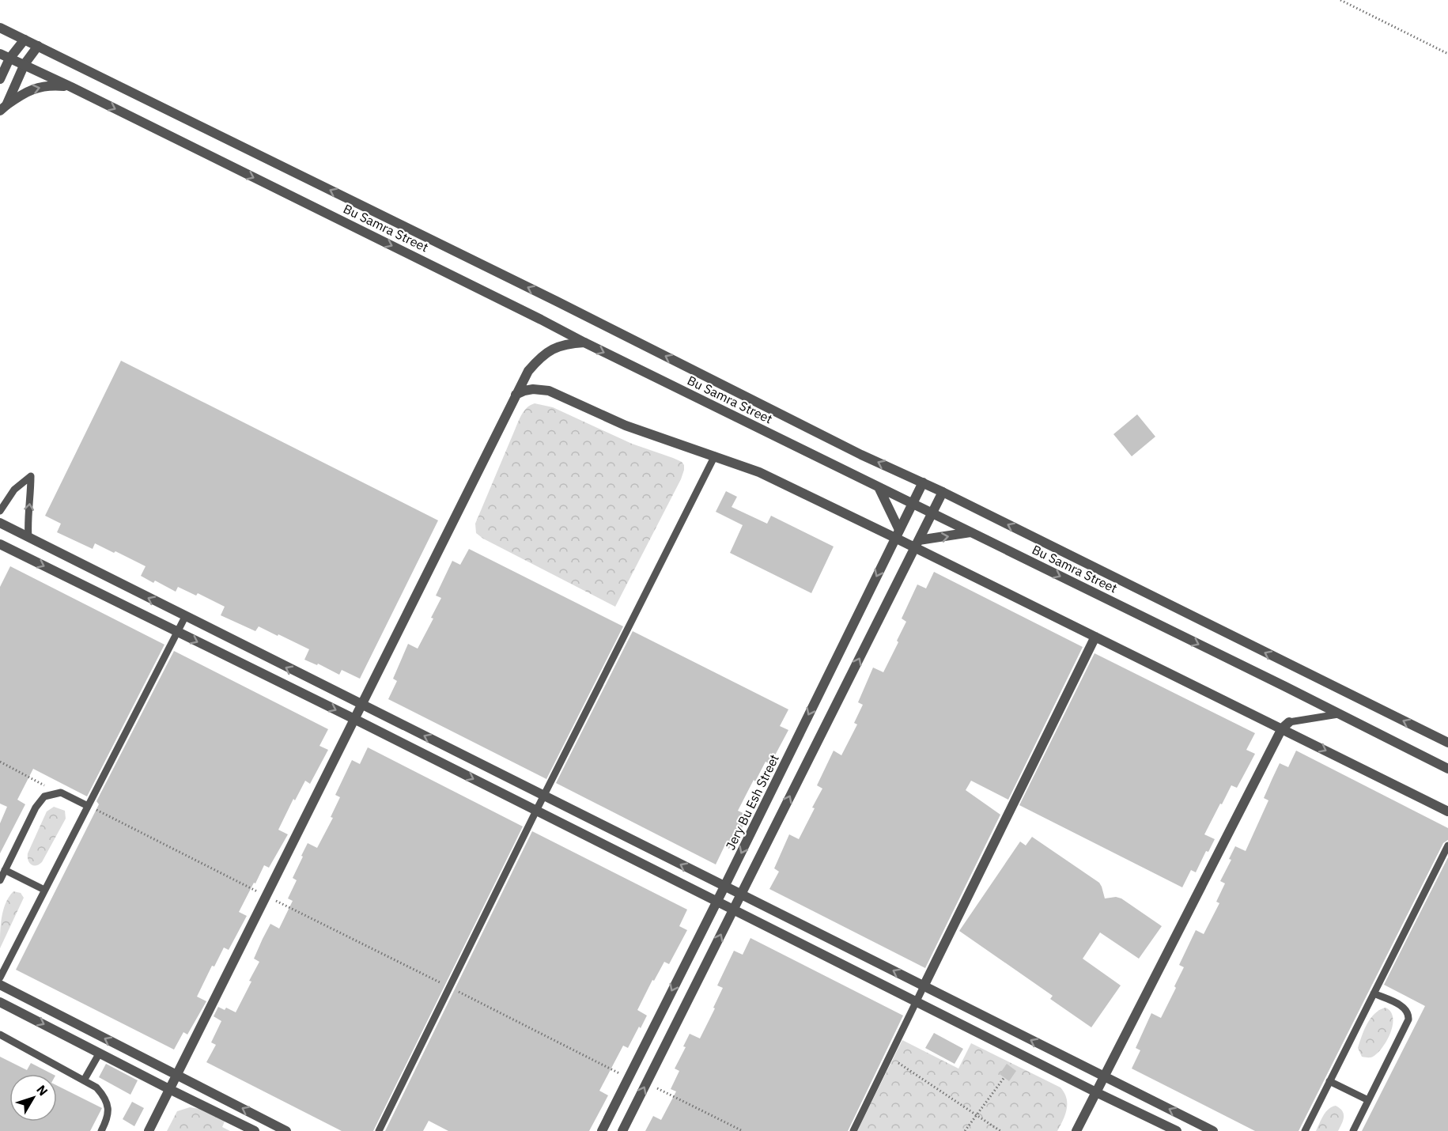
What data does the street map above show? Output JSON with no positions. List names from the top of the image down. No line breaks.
{"streets":{"street":["Bu Samra Street","Jery Bu Esh Street"]},"crossings":[["Bu Samra Street","Jery Bu Esh Street"]],"north":"top right"}
